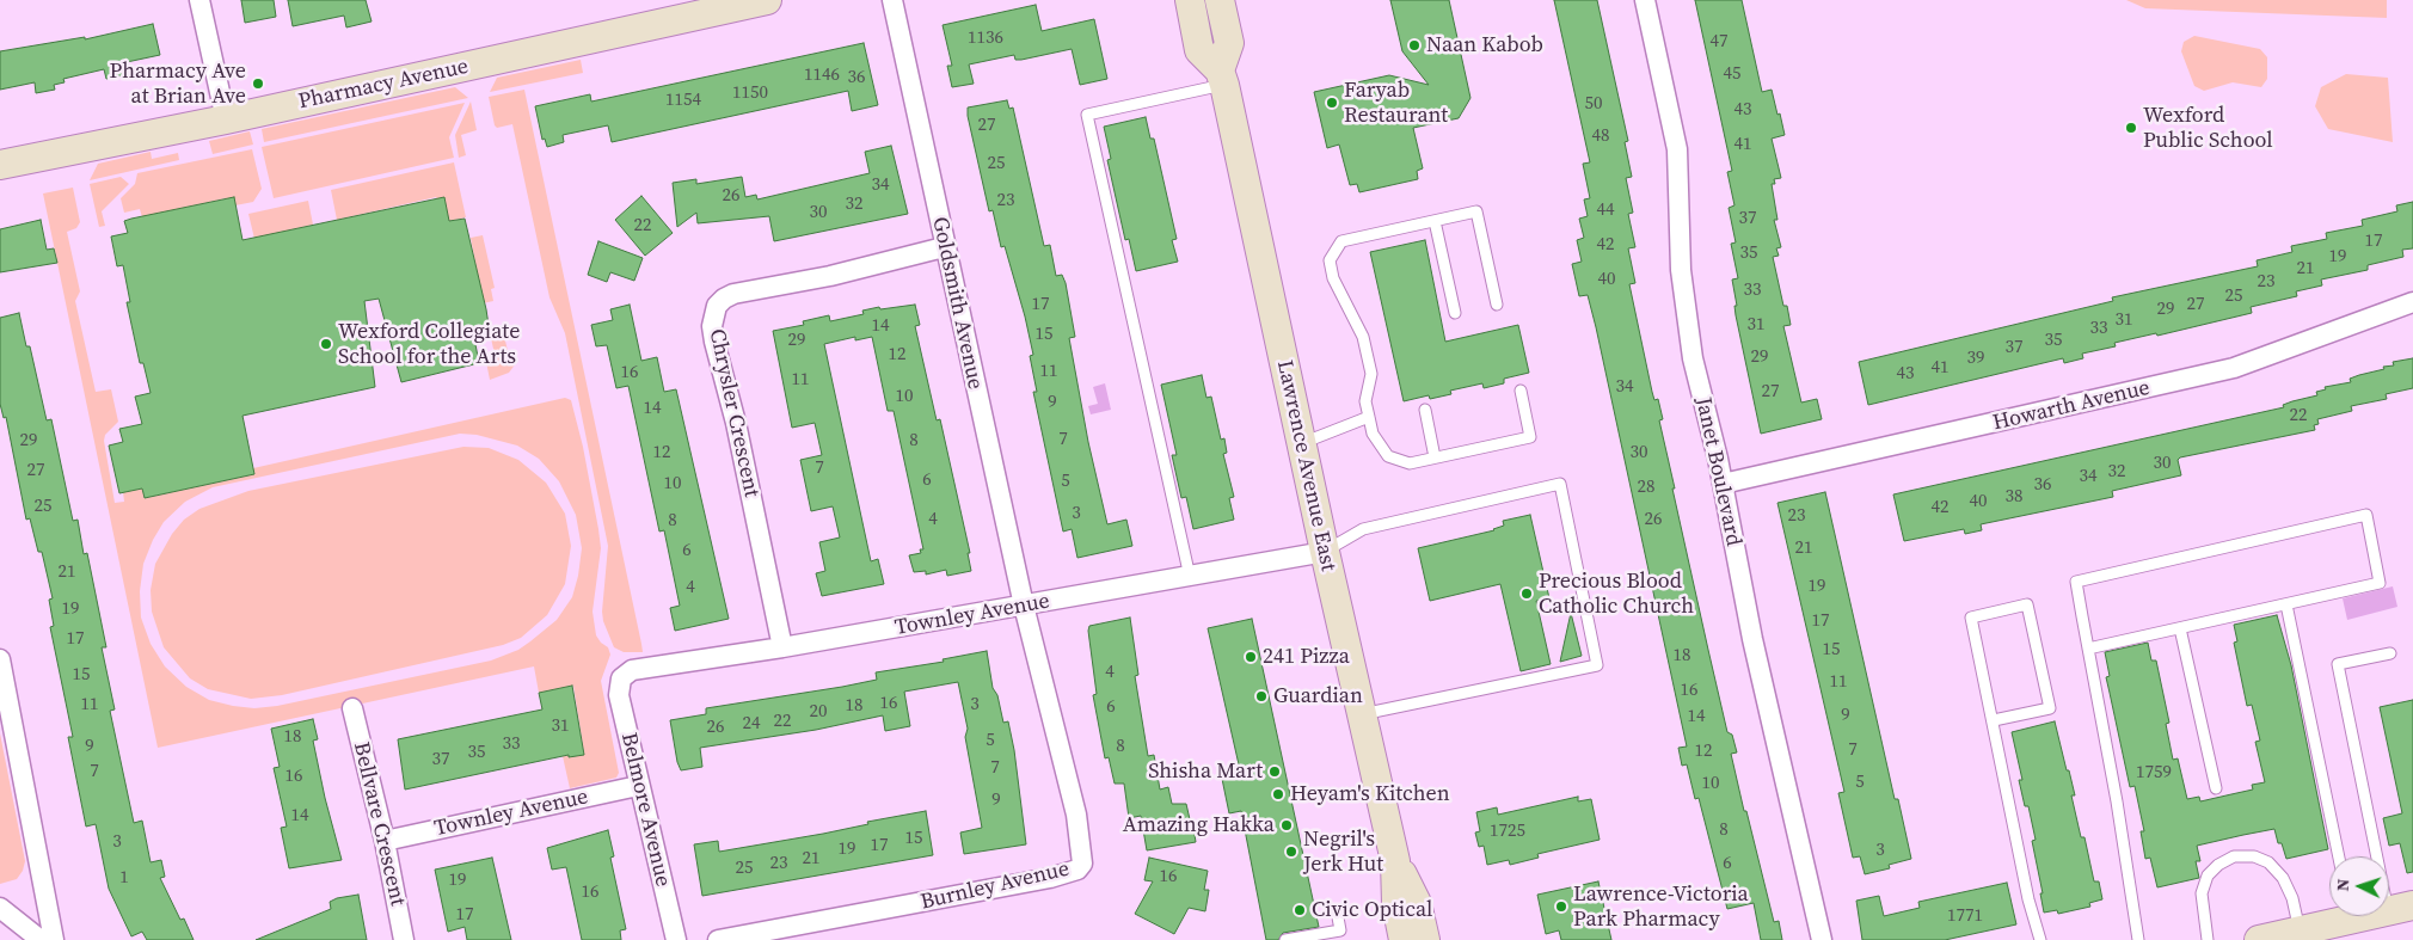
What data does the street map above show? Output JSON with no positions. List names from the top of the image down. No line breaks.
{"streets":{"main road":["Pharmacy Avenue","Lawrence Avenue East"],"street":["Goldsmith Avenue","Howarth Avenue","Chrysler Crescent","Janet Boulevard","Townley Avenue","Belmore Avenue","Bellvare Crescent","Burnley Avenue"]},"crossings":[["Goldsmith Avenue","Chrysler Crescent"],["Goldsmith Avenue","Townley Avenue"],["Goldsmith Avenue","Burnley Avenue"],["Howarth Avenue","Janet Boulevard"],["Chrysler Crescent","Townley Avenue"],["Lawrence Avenue East","Townley Avenue"],["Townley Avenue","Belmore Avenue"],["Townley Avenue","Bellvare Crescent"],["Townley Avenue","Burnley Avenue"]],"places":["Naan Kabob","Pharmacy Ave at Brian Ave","Faryab Restaurant","Wexford Public School","Wexford Collegiate School for the Arts","Precious Blood Catholic Church","241 Pizza","Guardian","Shisha Mart","Heyam's Kitchen","Amazing Hakka","Negril's Jerk Hut","Lawrence-Victoria Park Pharmacy","Civic Optical"],"house_numbers":["1136","47","45","1146","36","1150","1154","50","43","27","48","41","25","34","26","23","32","44","30","37","22","17","42","35","19","21","40","23","33","25","17","27","29","31","31","14","33","15","29","35","37","12","29","39","41","11","16","43","11","34","27","10","9","14","22","7","29","8","12","30","30","7","27","32","34","6","5","10","36","28","38","40","25","42","3","23","4","26","8","21","6","21","19","4","19","17","17","15","18","4","15","11","16","16","11","3","18","6","20","9","14","22","24","31","26","18","5","33","9","8","7","12","35","37","7","7","1759","16","5","10","9","14","8","1725","15","3","17","19","3","21","23","6","25","16","1","19","16","17","1771"],"north":"left"}
